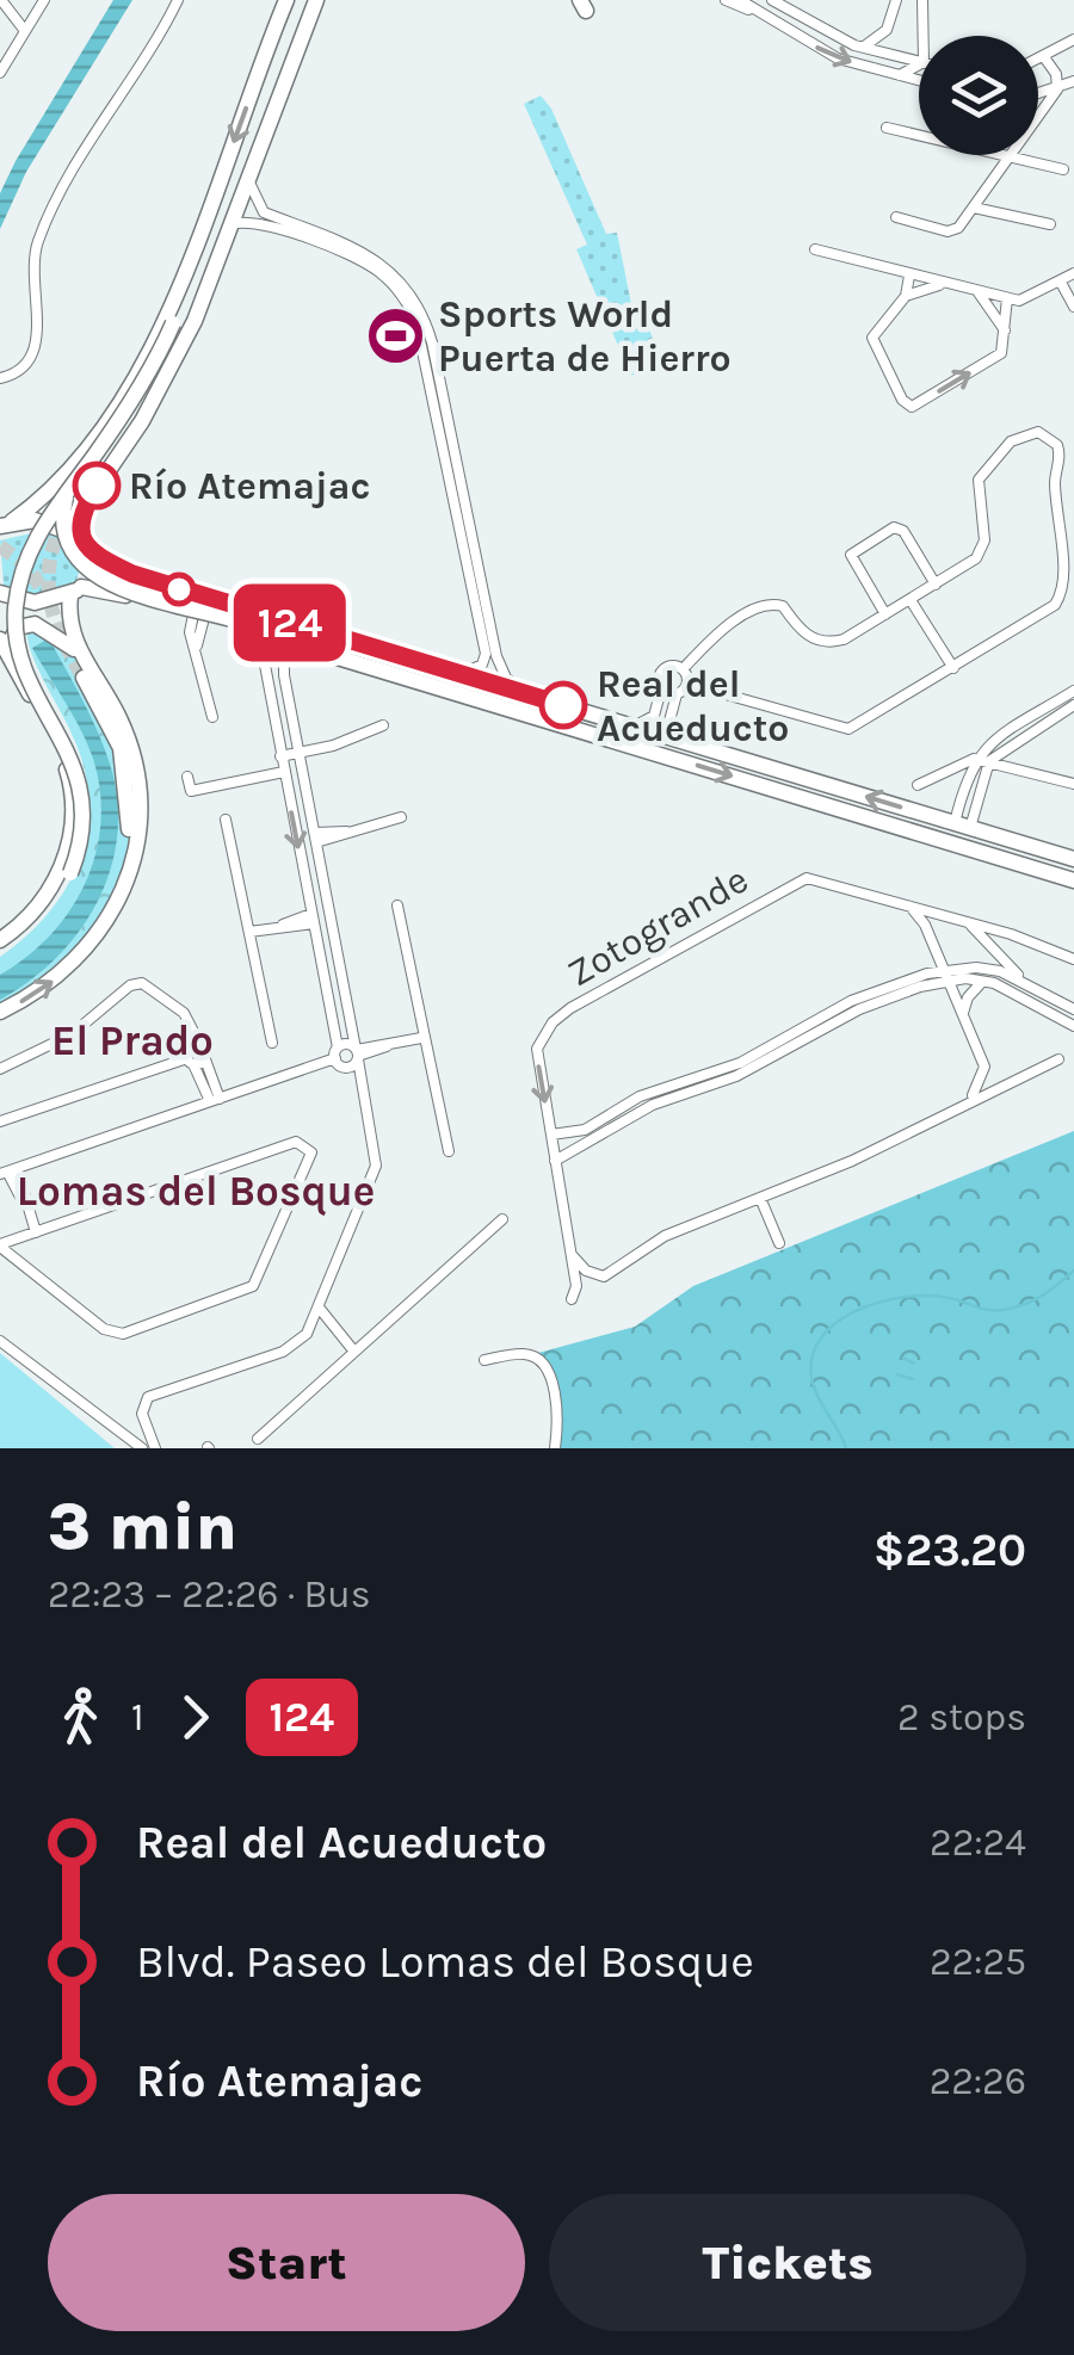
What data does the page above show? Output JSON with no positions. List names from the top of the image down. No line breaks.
{"streets":{"street":["Zotogrande"]},"one_way":["Zotogrande"],"districts":["El Prado","Lomas del Bosque"],"places":{"sports":["Sports World Puerta de Hierro"],"other":["Río Atemajac","Real del Acueducto"]},"lines":["bus line 124"],"page":{"on_map":"124","heading":["3 min","22:23 – 22:26 · Bus","$23.20"],"legs":["1","124","2 stops"],"list":[{"name":"Real del Acueducto","value":"22:24"},{"name":"Blvd. Paseo Lomas del Bosque","value":"22:25"},{"name":"Río Atemajac","value":"22:26"}],"buttons":["Start","Tickets"]}}
